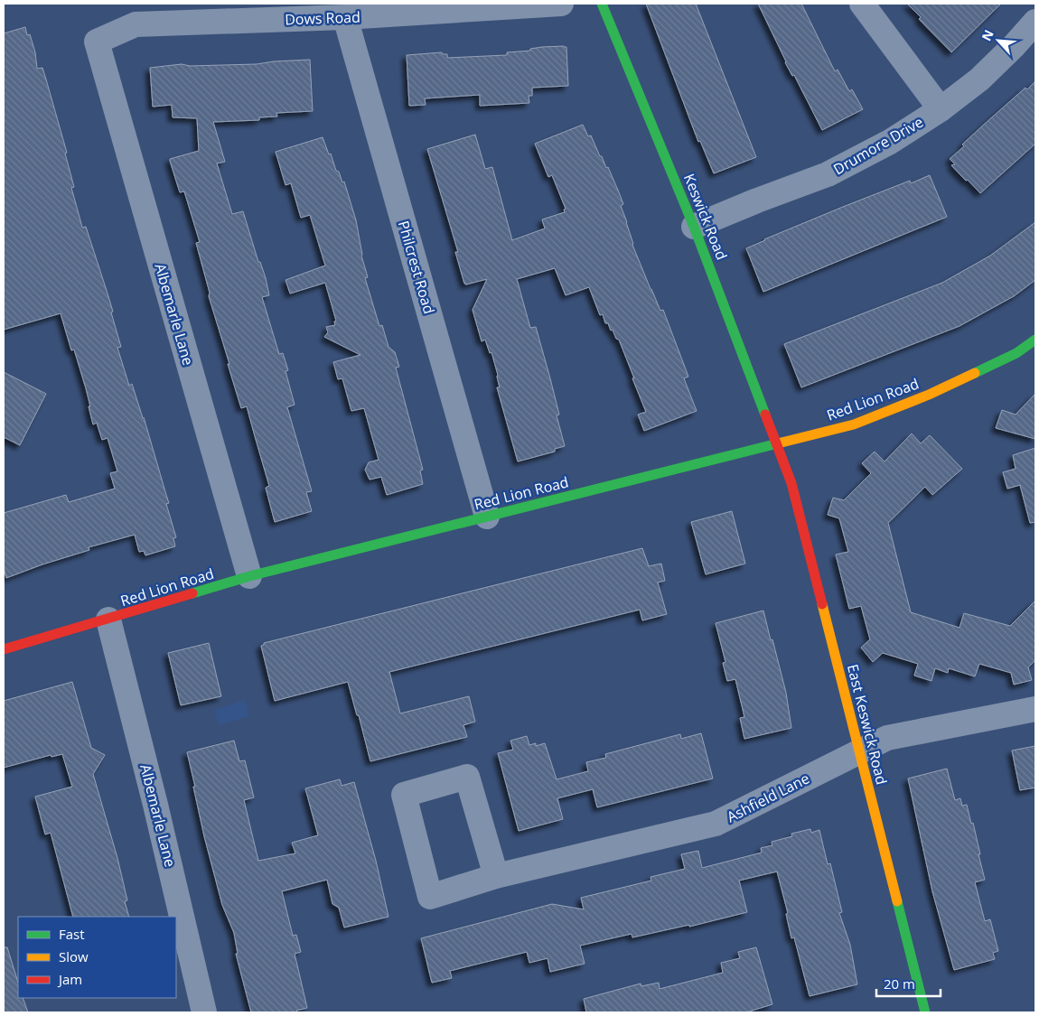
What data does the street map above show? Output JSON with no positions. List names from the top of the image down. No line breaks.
{"streets":{"street":["Dows Road","Drumore Drive","Keswick Road","Philcrest Road","Albemarle Lane","Red Lion Road","East Keswick Road","Ashfield Lane"]},"crossings":[["Dows Road","Philcrest Road"],["Dows Road","Albemarle Lane"],["Drumore Drive","Keswick Road"],["Keswick Road","Red Lion Road"],["Keswick Road","East Keswick Road"],["Philcrest Road","Red Lion Road"],["Albemarle Lane","Red Lion Road"],["Red Lion Road","East Keswick Road"],["East Keswick Road","Ashfield Lane"]],"legend":["Fast","Slow","Jam"],"scale_bar":"20 m","north":"top left"}
